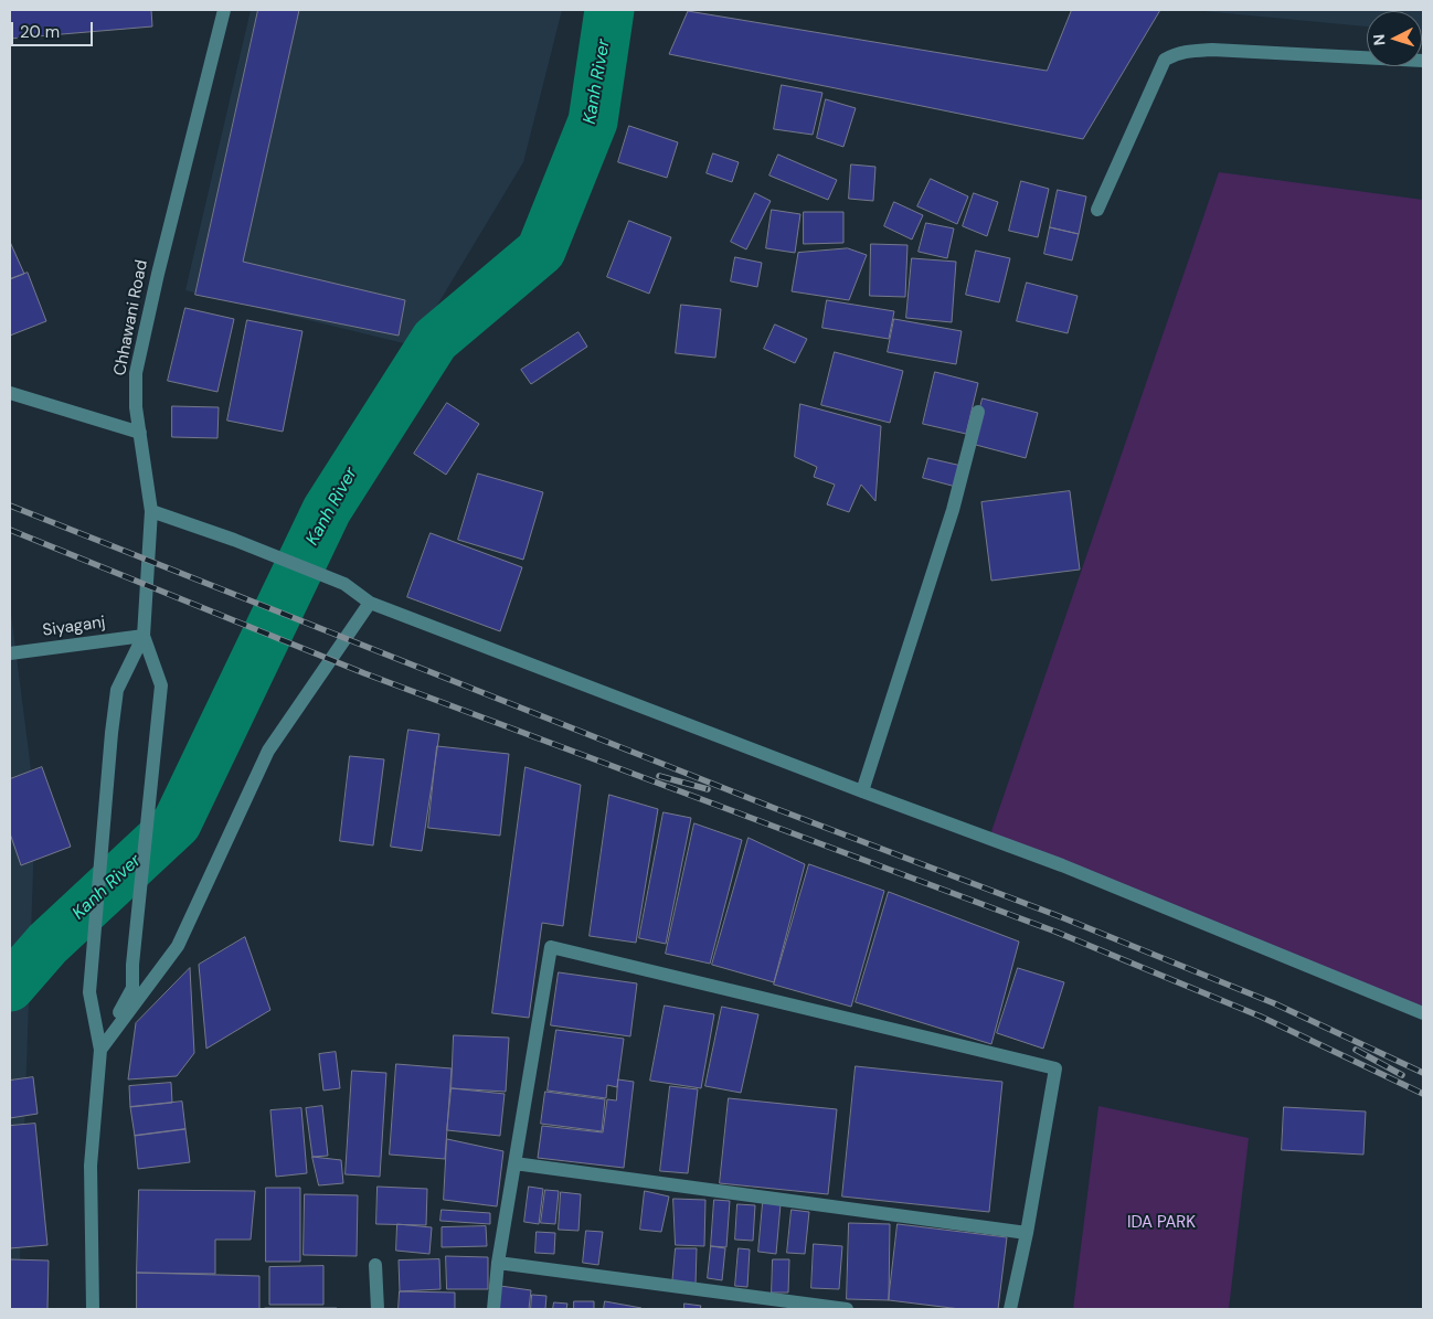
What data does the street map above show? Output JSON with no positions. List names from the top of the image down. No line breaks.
{"streets":{"street":["Chhawani Road","Siyaganj"]},"crossings":[["Chhawani Road","Siyaganj"]],"water":["Kanh River"],"parks":["IDA PARK"],"scale_bar":"20 m","north":"left"}
